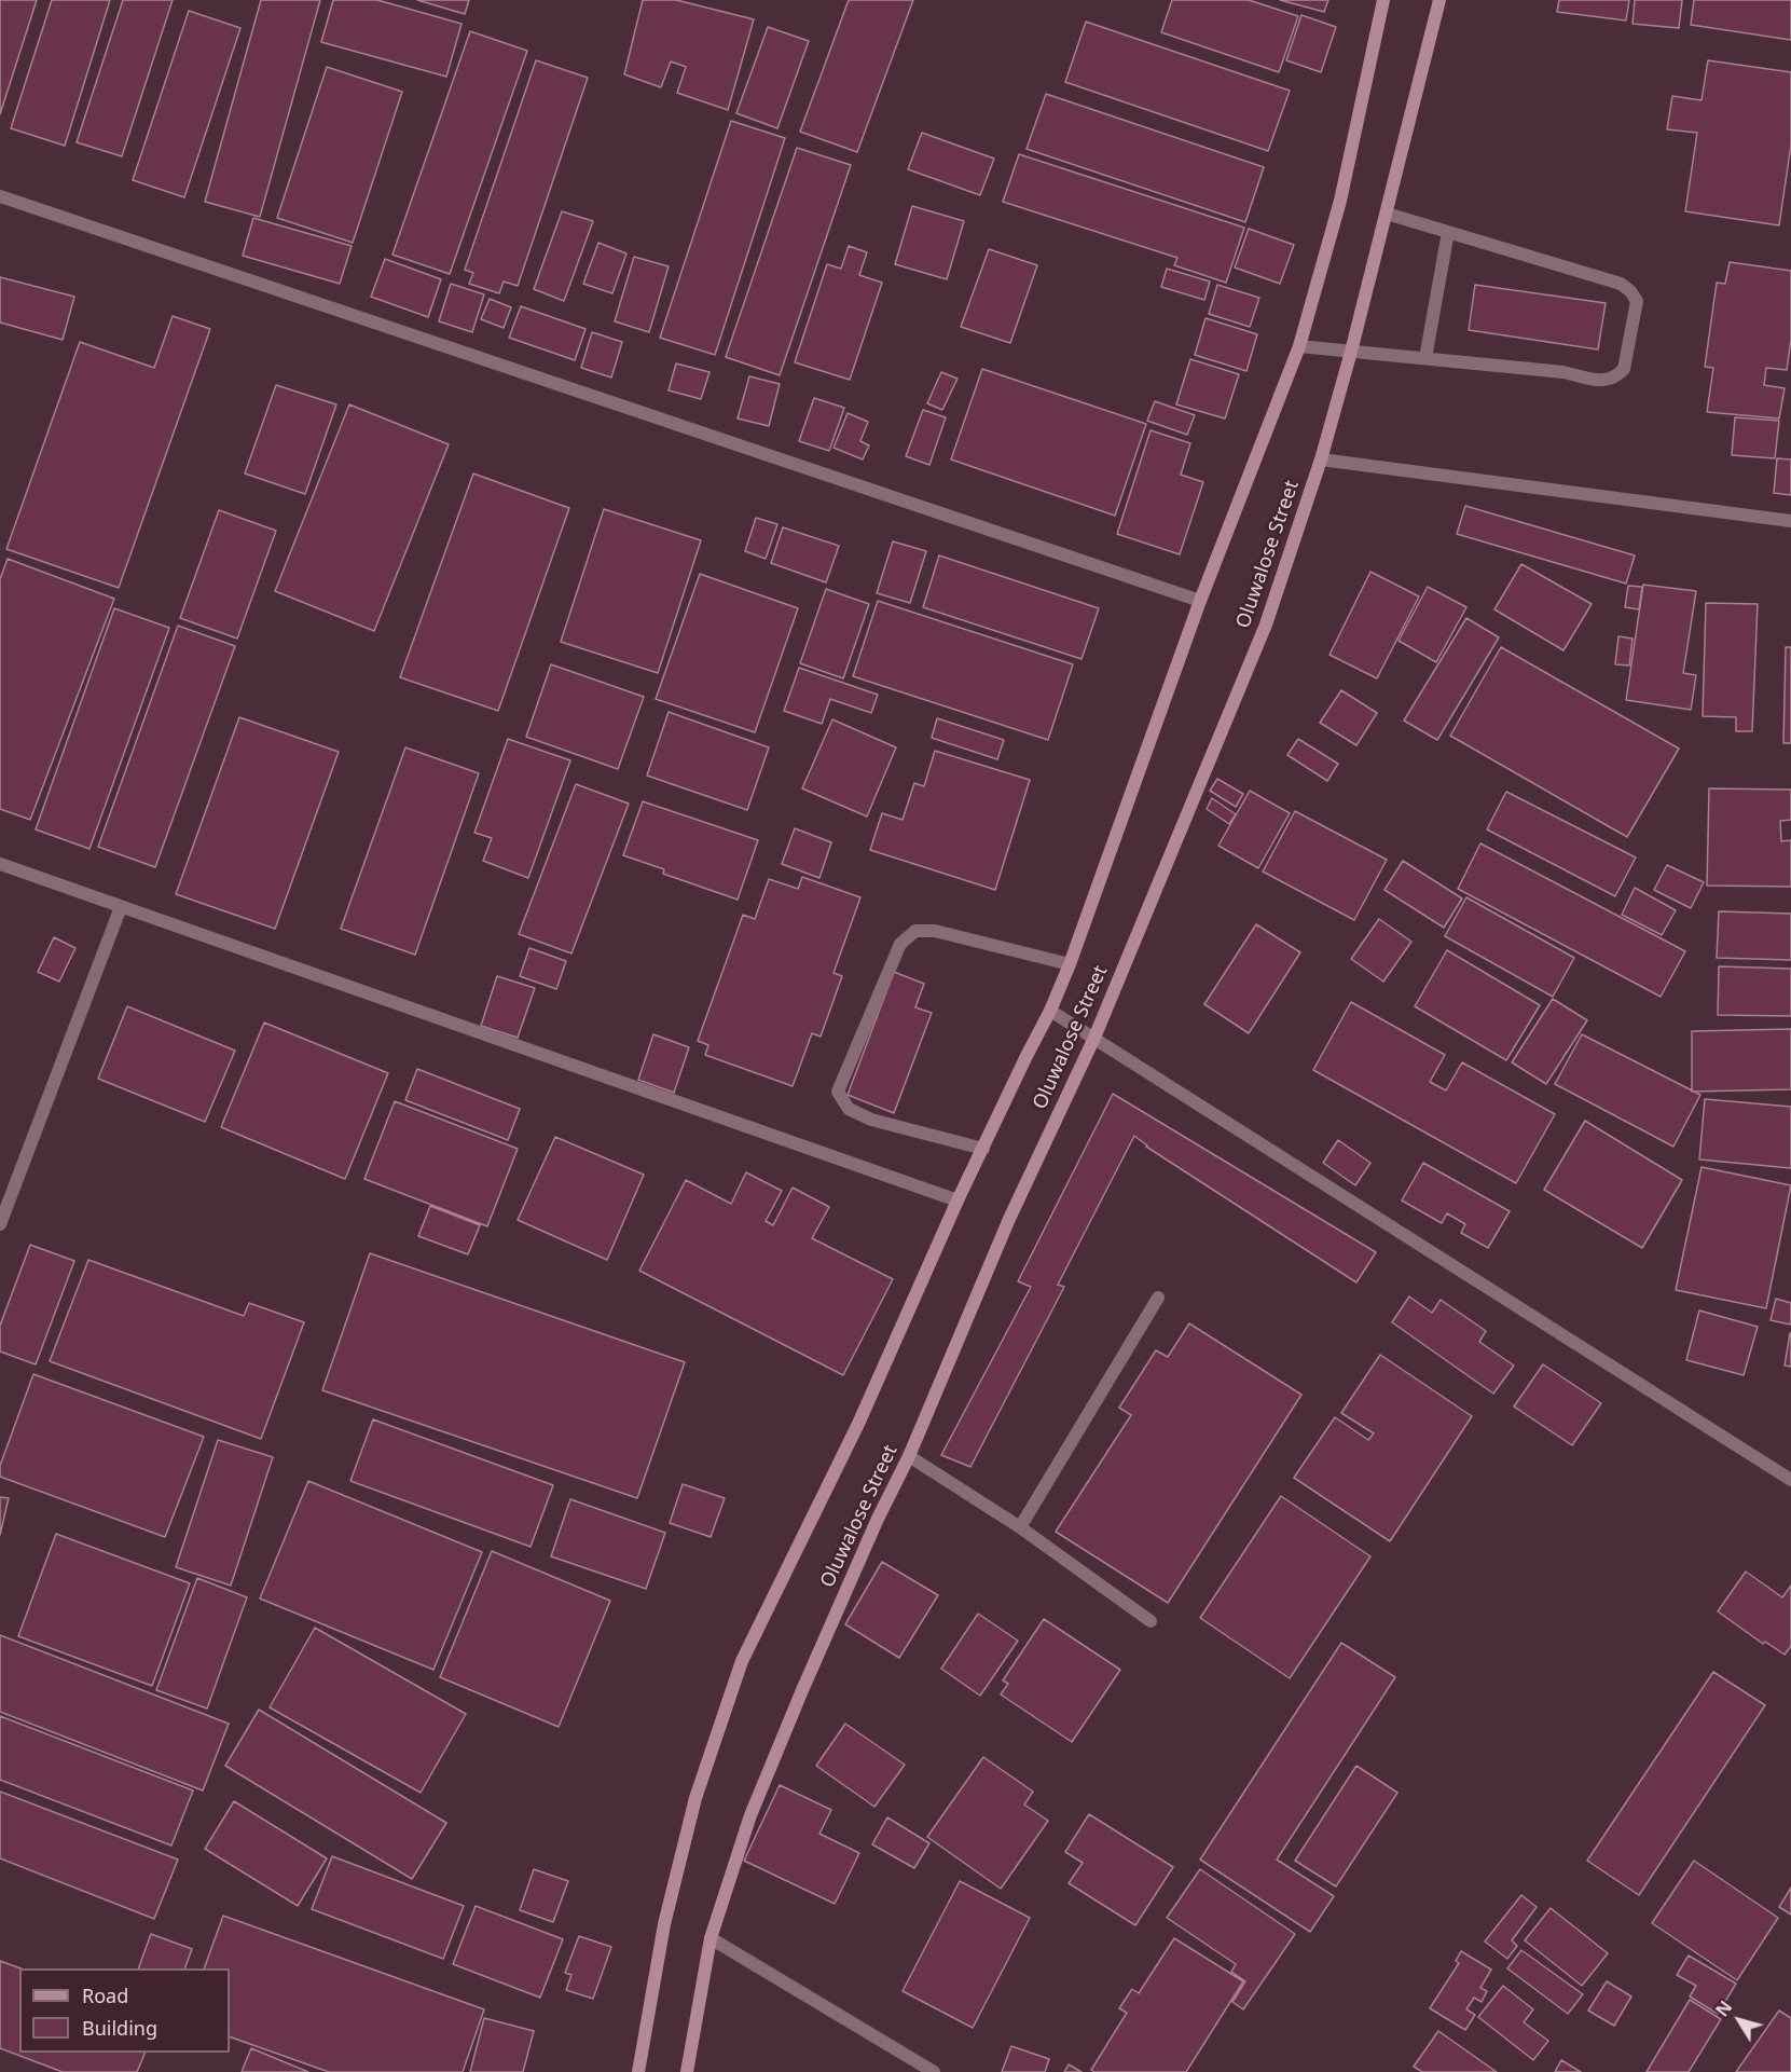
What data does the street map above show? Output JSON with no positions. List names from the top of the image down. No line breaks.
{"streets":{"street":["Oluwalose Street"]},"legend":["Road","Building"],"north":"top left"}
